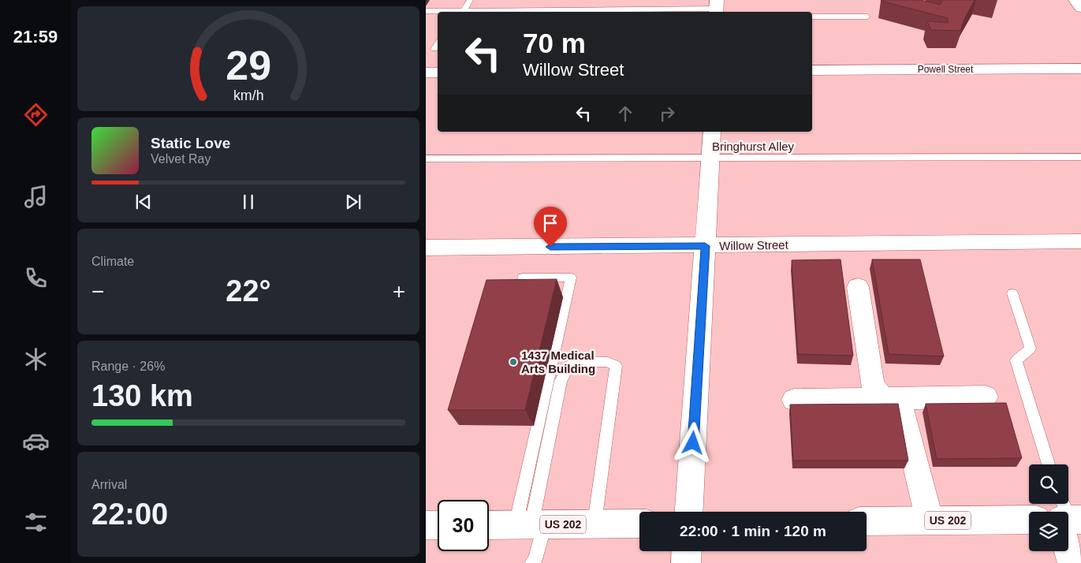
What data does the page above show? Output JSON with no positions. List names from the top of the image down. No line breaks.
{"streets":{"main road":["Powell Street","Willow Street","US 202"],"lane":["Bringhurst Alley"]},"places":["1437 Medical Arts Building"],"page":{"tabs":"21:59","turn":["70 m","Willow Street"],"song":["Static Love","Velvet Ray"],"tile":["Climate",["Range · 26%","130 km"],["Arrival","22:00"]],"heat":["−","22°","+"],"limit":"30","trip":"22:00 · 1 min · 120 m","gauge":["29","km/h"]}}
